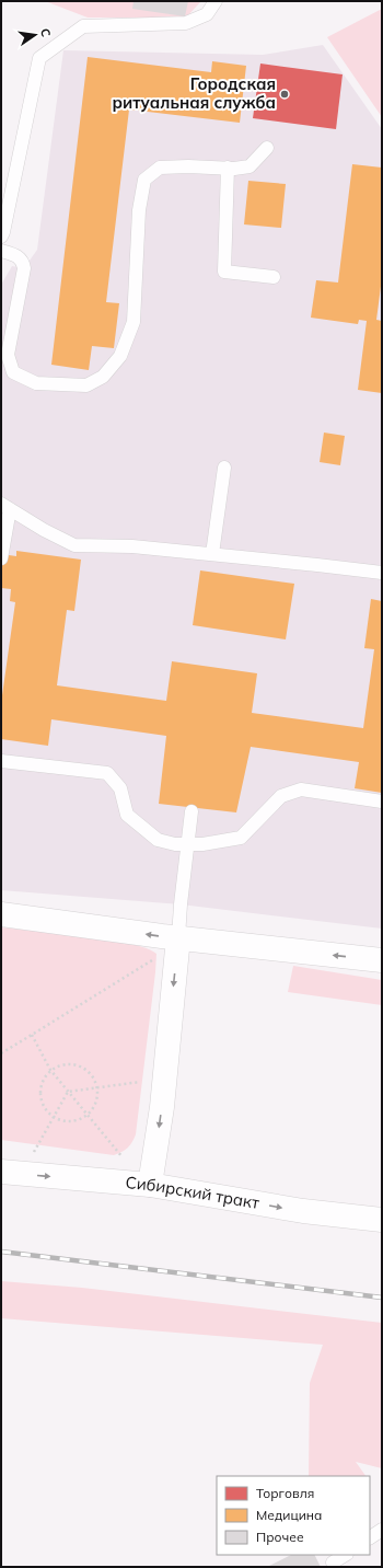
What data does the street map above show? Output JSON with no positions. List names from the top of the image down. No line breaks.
{"streets":{"street":["Сибирский тракт"]},"one_way":["Сибирский тракт"],"places":["Городская ритуальная служба"],"legend":["Торговля","Медицина","Прочее"],"north":"right"}
